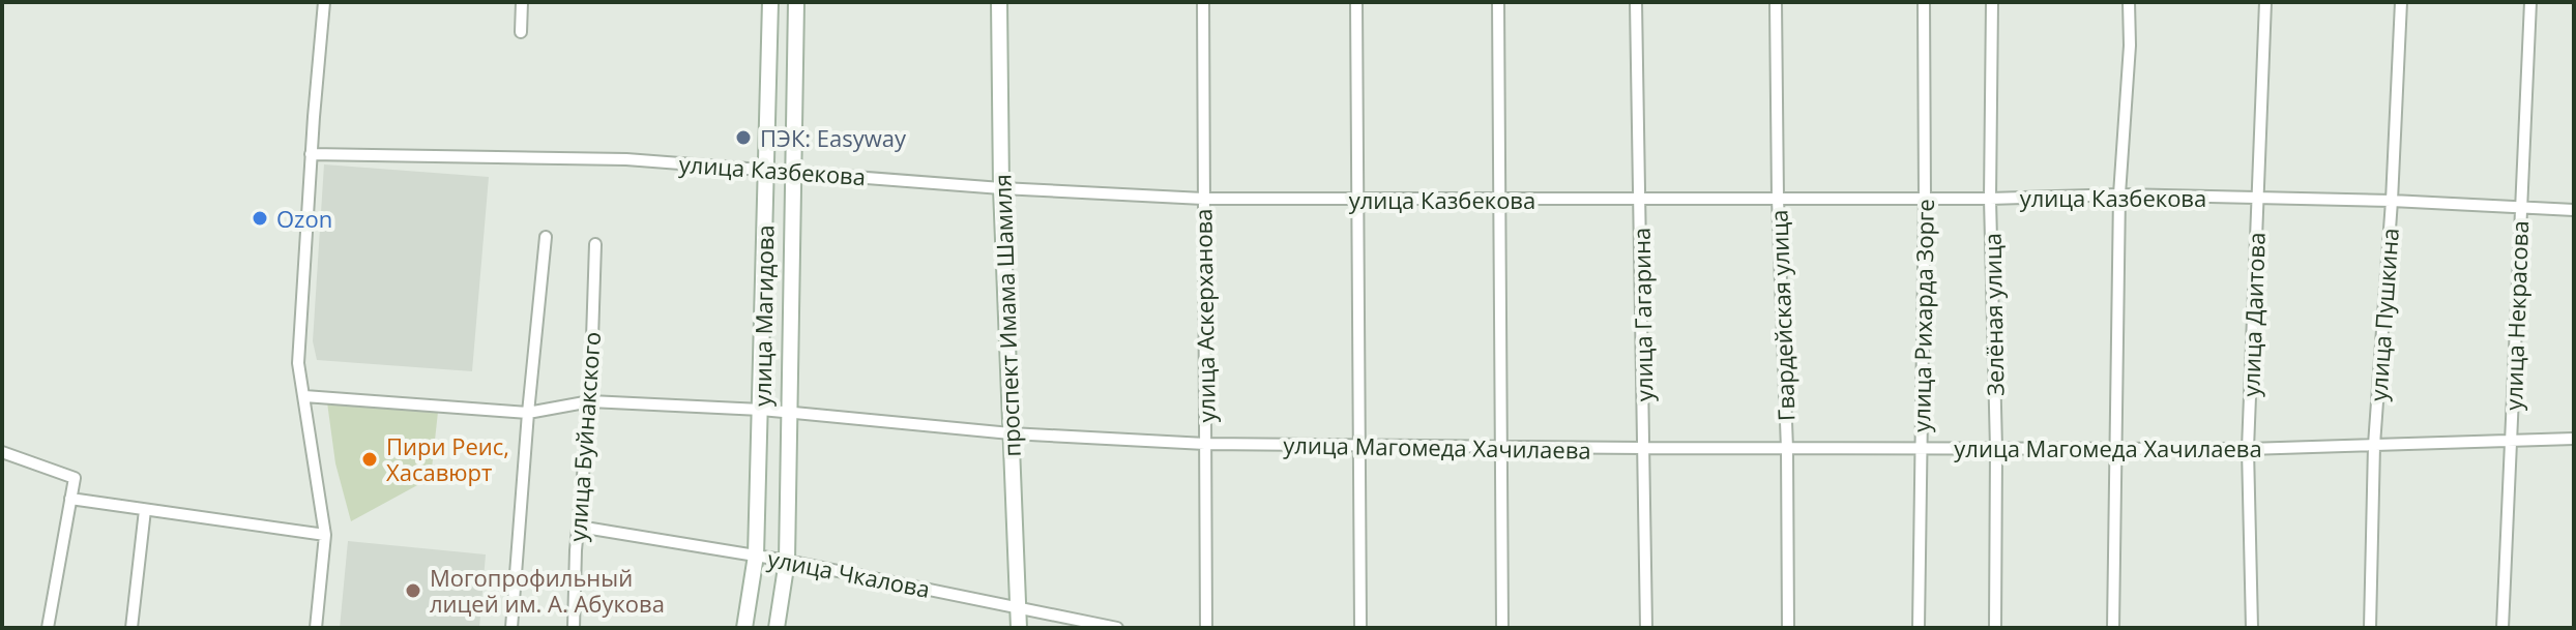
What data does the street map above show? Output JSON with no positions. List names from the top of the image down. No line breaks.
{"streets":{"main road":["улица Магидова","проспект Имама Шамиля"],"street":["улица Казбекова","улица Гагарина","Зелёная улица","улица Даитова","улица Пушкина","улица Аскерханова","Гвардейская улица","улица Рихарда Зорге","улица Некрасова","улица Буйнакского","улица Магомеда Хачилаева","улица Чкалова"]},"crossings":[["улица Казбекова","улица Гагарина"],["улица Казбекова","Зелёная улица"],["улица Казбекова","улица Даитова"],["улица Казбекова","улица Пушкина"],["улица Казбекова","улица Магидова"],["улица Казбекова","проспект Имама Шамиля"],["улица Казбекова","улица Аскерханова"],["улица Казбекова","Гвардейская улица"],["улица Казбекова","улица Рихарда Зорге"],["улица Казбекова","улица Некрасова"],["улица Гагарина","улица Магомеда Хачилаева"],["Зелёная улица","улица Магомеда Хачилаева"],["улица Даитова","улица Магомеда Хачилаева"],["улица Пушкина","улица Магомеда Хачилаева"],["улица Магидова","улица Магомеда Хачилаева"],["улица Магидова","улица Чкалова"],["проспект Имама Шамиля","улица Магомеда Хачилаева"],["проспект Имама Шамиля","улица Чкалова"],["улица Аскерханова","улица Магомеда Хачилаева"],["Гвардейская улица","улица Магомеда Хачилаева"],["улица Рихарда Зорге","улица Магомеда Хачилаева"],["улица Некрасова","улица Магомеда Хачилаева"],["улица Буйнакского","улица Магомеда Хачилаева"],["улица Буйнакского","улица Чкалова"]],"places":["ПЭК: Easyway","Ozon","Пири Реис, Хасавюрт","Могопрофильный лицей им. А. Абукова"]}
